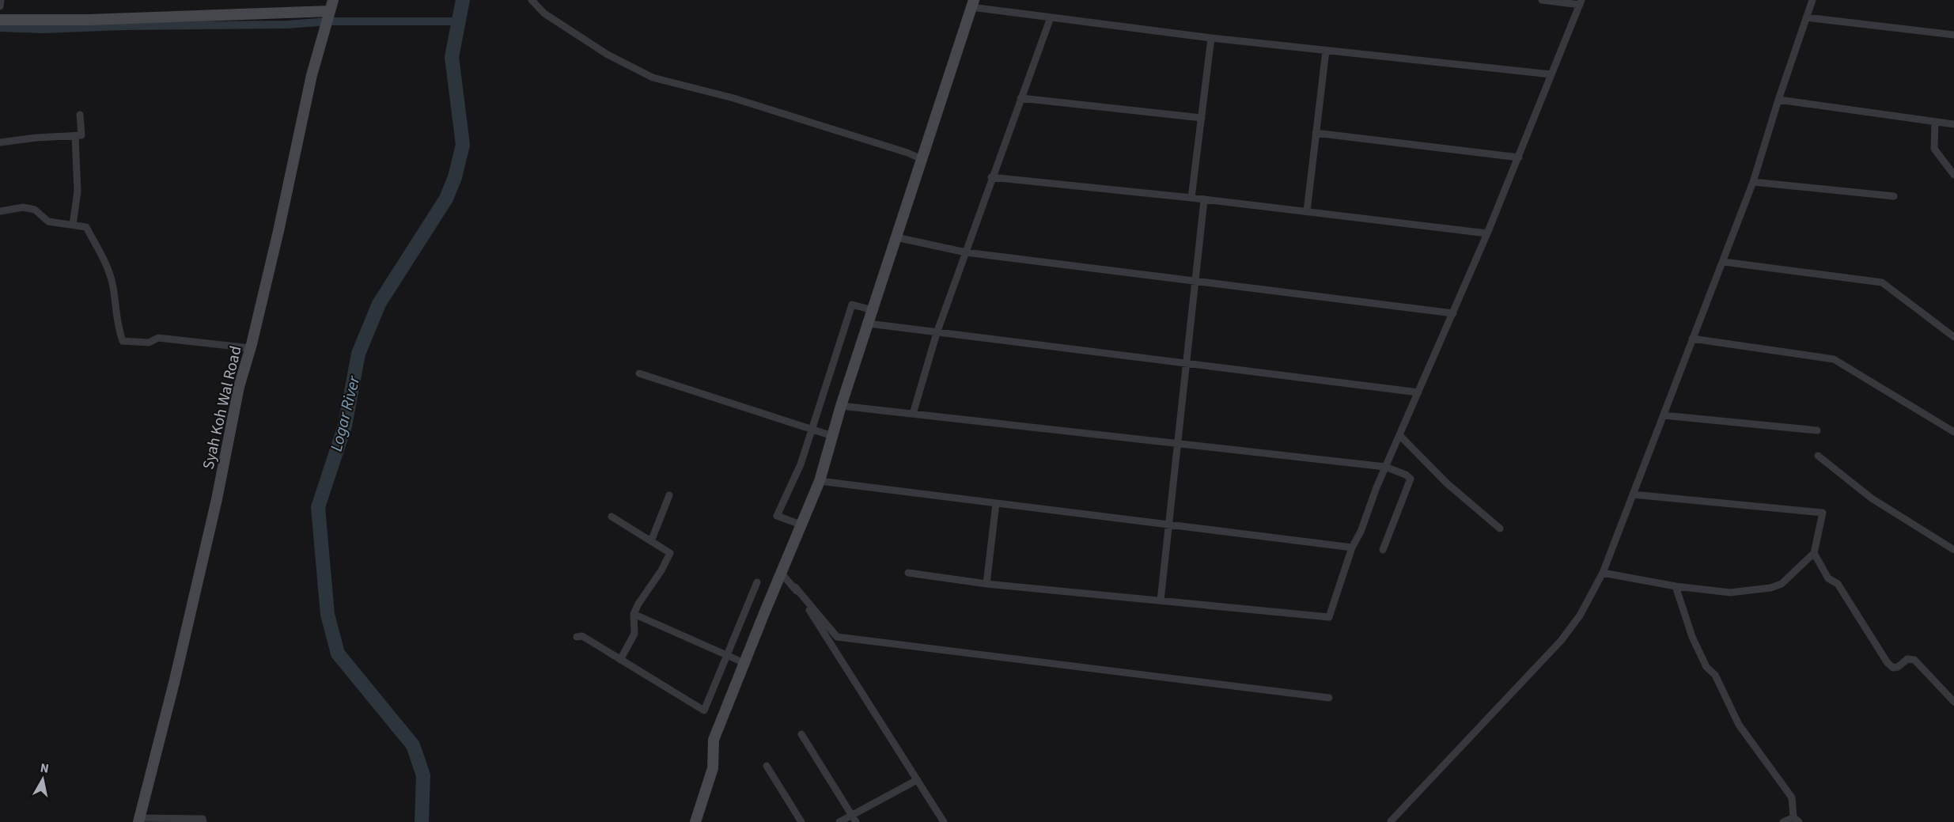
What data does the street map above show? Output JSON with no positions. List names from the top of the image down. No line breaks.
{"streets":{"street":["Syah Koh Wal Road"]},"water":["Logar River"],"north":"top"}
